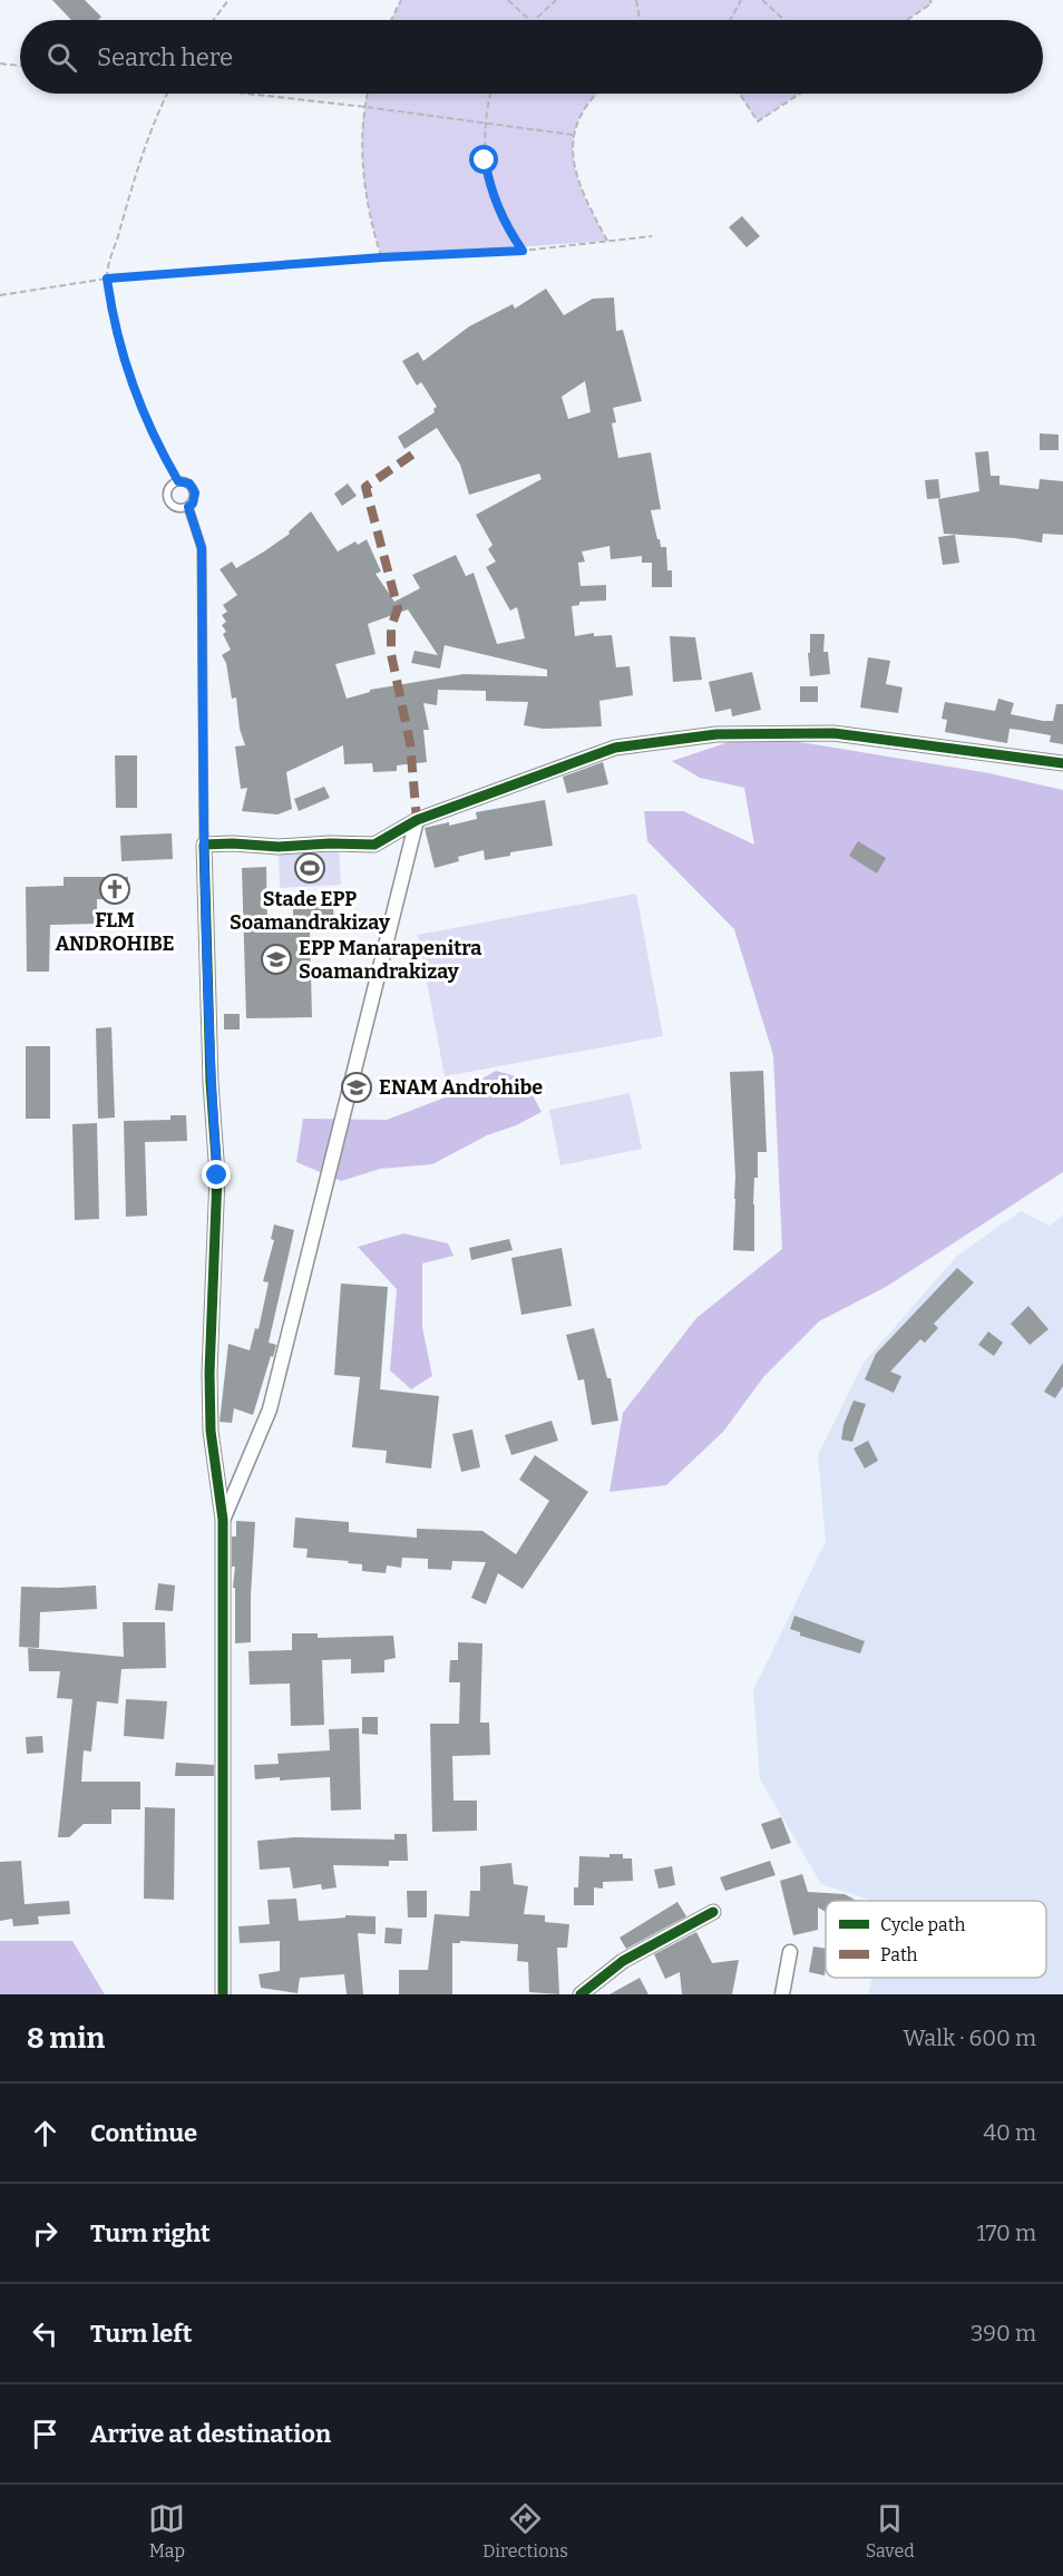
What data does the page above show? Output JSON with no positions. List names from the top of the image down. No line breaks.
{"places":{"sports":["Stade EPP Soamandrakizay"],"church":["FLM ANDROHIBE"],"school or university":["EPP Manarapenitra Soamandrakizay","ENAM Androhibe"]},"legend":["Cycle path","Path"],"page":{"search":"Search here","heading":["8 min","Walk · 600 m"],"list":[["Continue","40 m"],["Turn right","170 m"],["Turn left","390 m"],"Arrive at destination"],"nav":["Map","Directions","Saved"]}}
